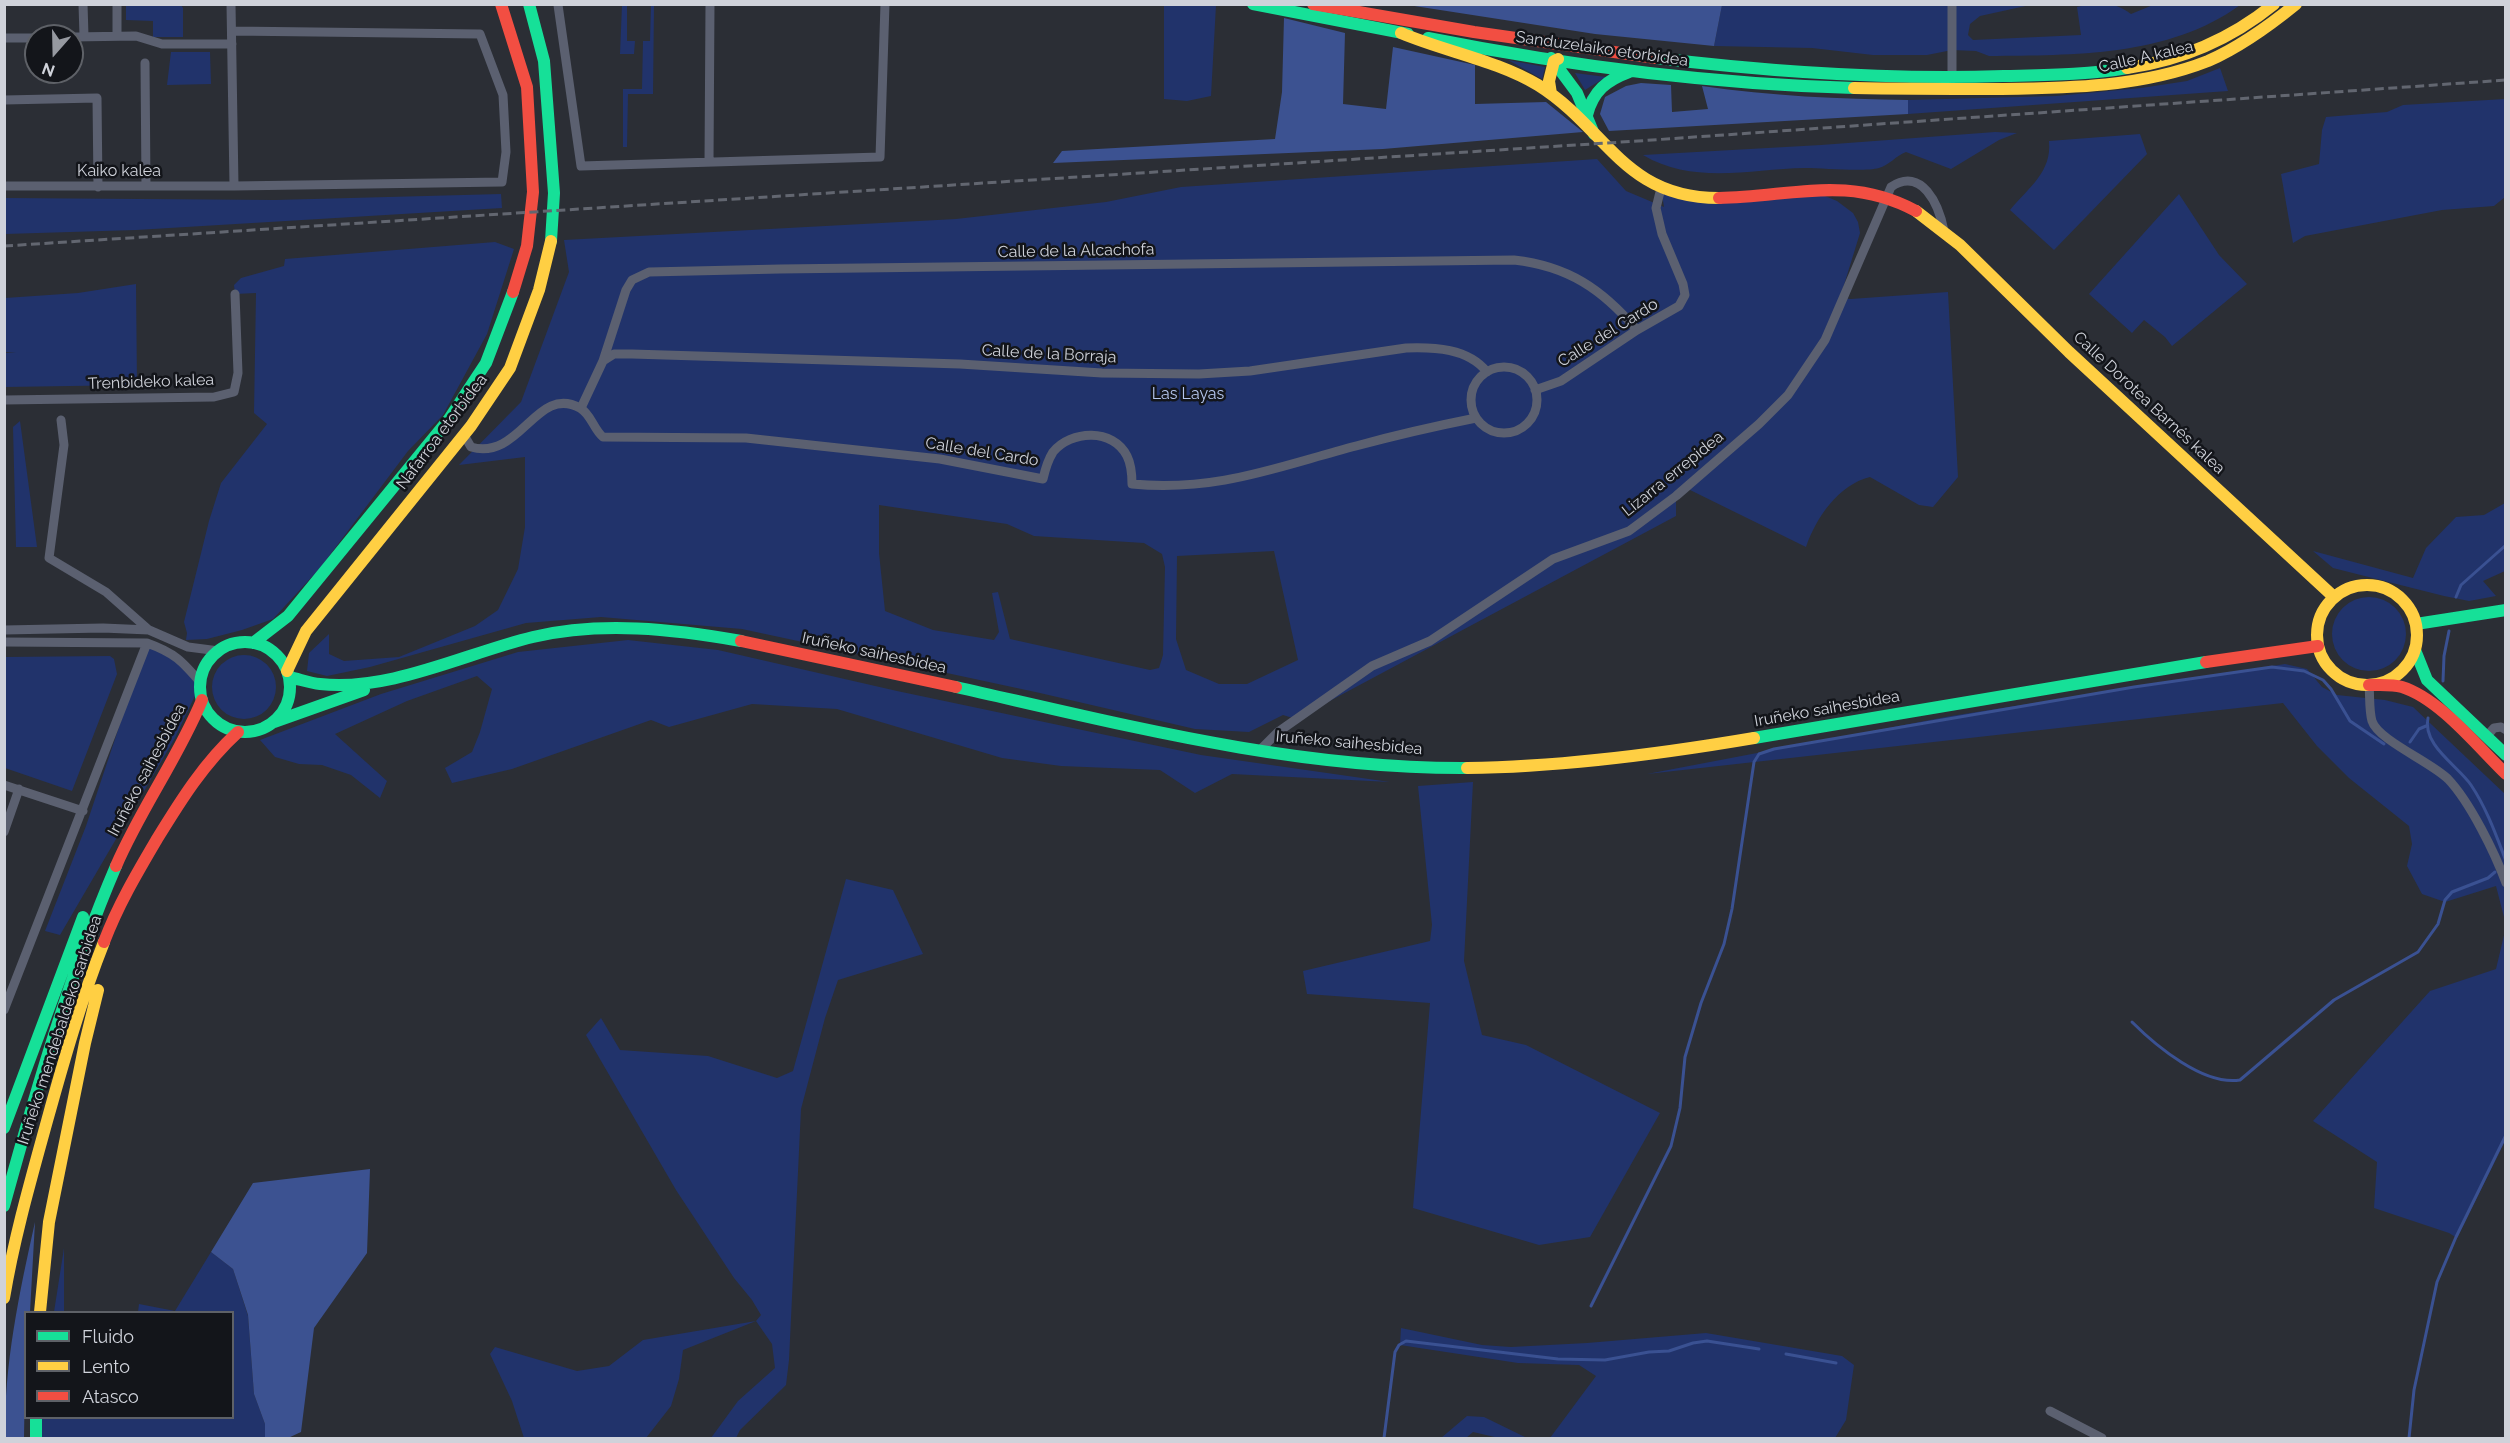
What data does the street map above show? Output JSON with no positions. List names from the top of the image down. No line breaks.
{"streets":{"main road":["Sanduzelaiko etorbidea","Calle A kalea","Calle Dorotea Barnés kalea","Nafarroa etorbidea","Iruñeko saihesbidea","Iruñeko mendebaldeko sarbidea"],"street":["Kaiko kalea","Calle de la Alcachofa","Calle del Cardo","Calle de la Borraja","Trenbideko kalea","Lizarra errepidea"]},"crossings":[["Sanduzelaiko etorbidea","Calle A kalea"],["Calle de la Alcachofa","Calle del Cardo"],["Calle de la Alcachofa","Calle de la Borraja"],["Calle del Cardo","Calle de la Borraja"],["Calle Dorotea Barnés kalea","Iruñeko saihesbidea"],["Nafarroa etorbidea","Iruñeko saihesbidea"],["Lizarra errepidea","Iruñeko saihesbidea"],["Iruñeko saihesbidea","Iruñeko mendebaldeko sarbidea"]],"parks":["Las Layas"],"legend":["Fluido","Lento","Atasco"],"north":"bottom"}
